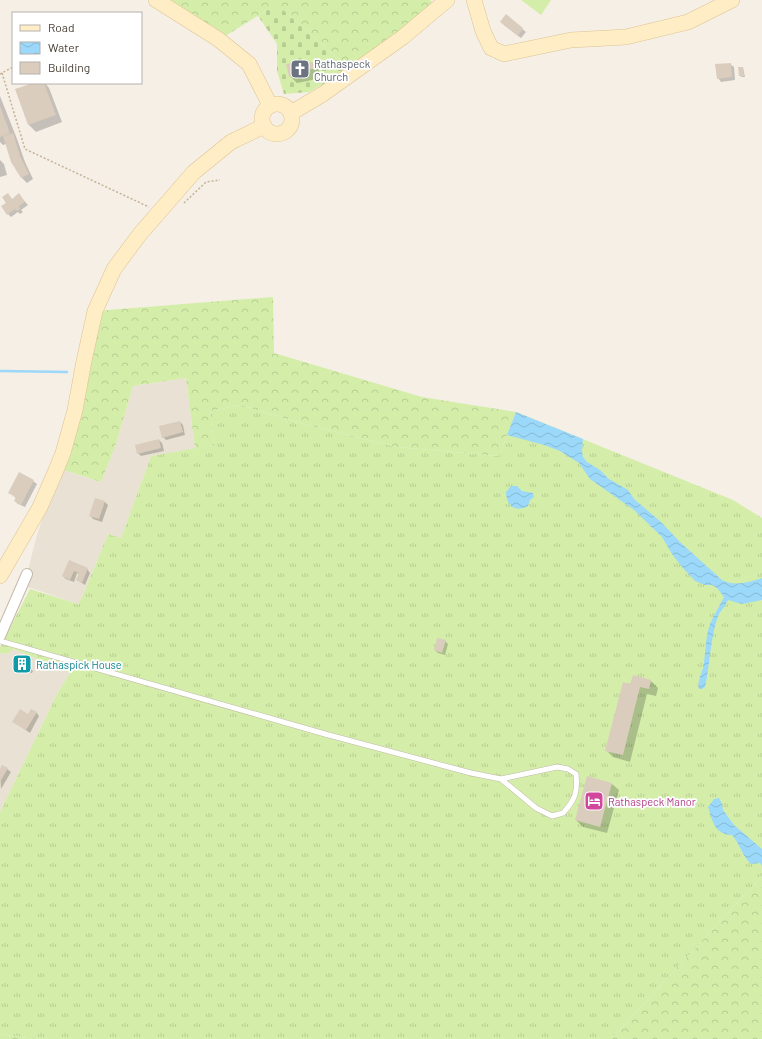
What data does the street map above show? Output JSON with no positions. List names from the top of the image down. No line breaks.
{"places":{"church":["Rathaspeck Church"],"building":["Rathaspick House"],"hotel":["Rathaspeck Manor"]},"legend":["Road","Water","Building"]}
